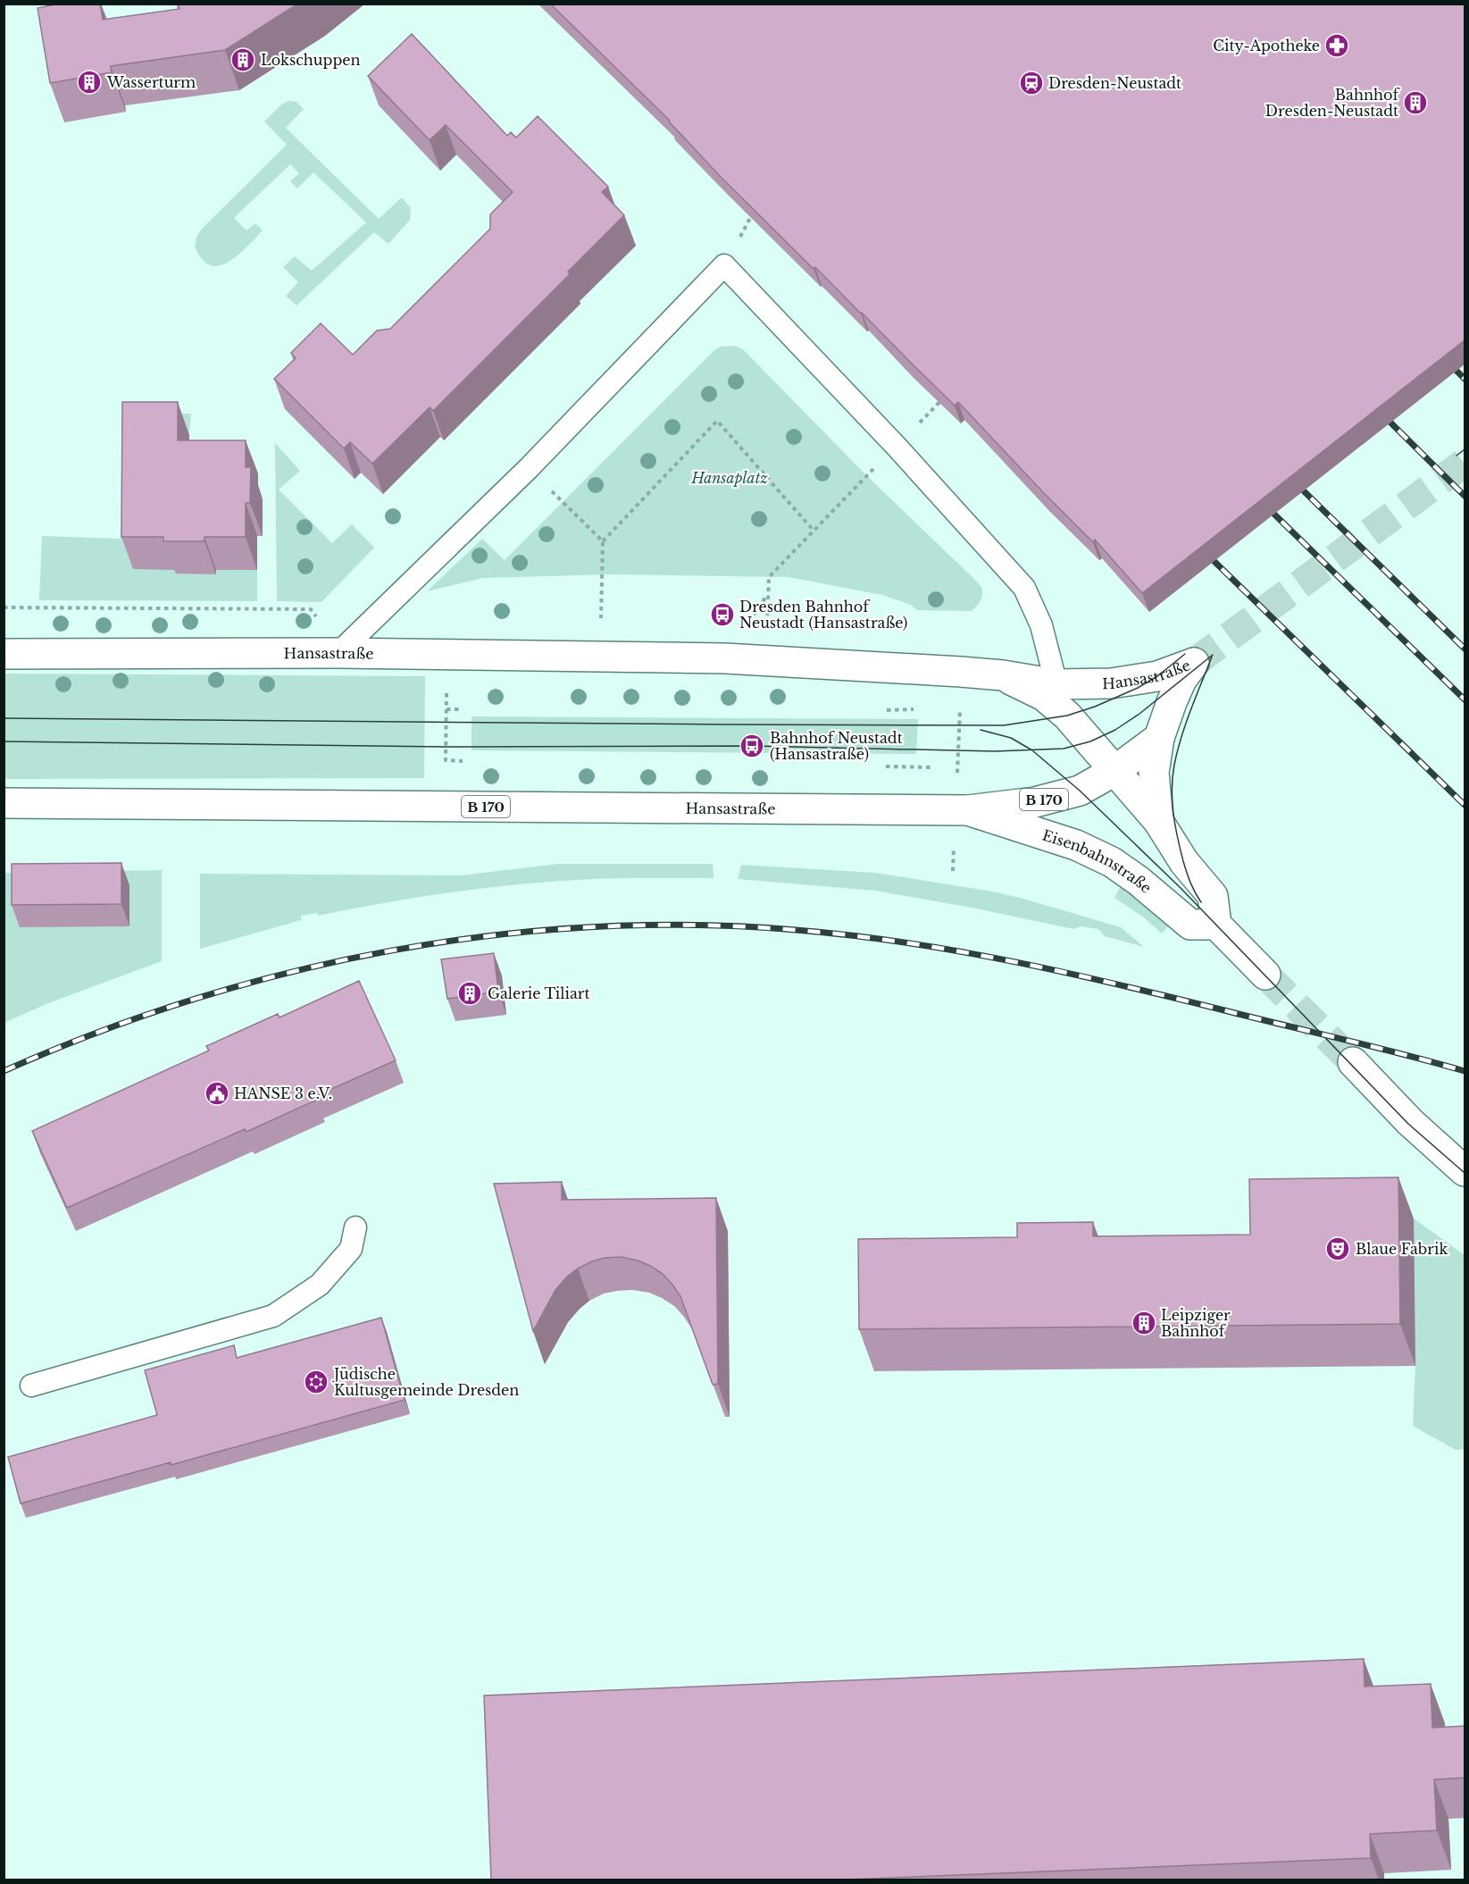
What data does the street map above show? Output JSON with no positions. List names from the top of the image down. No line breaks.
{"streets":{"main road":["Hansastraße","B 170","Eisenbahnstraße"]},"crossings":[["Hansastraße","Eisenbahnstraße"]],"parks":["Hansaplatz"],"places":{"pharmacy":["City-Apotheke"],"building":["Lokschuppen","Wasserturm","Bahnhof Dresden-Neustadt","Galerie Tiliart","Leipziger Bahnhof"],"station":["Dresden-Neustadt"],"bus stop":["Dresden Bahnhof Neustadt (Hansastraße)","Bahnhof Neustadt (Hansastraße)"],"public building":["HANSE 3 e.V."],"theatre":["Blaue Fabrik"],"synagogue":["Jüdische Kultusgemeinde Dresden"]}}
